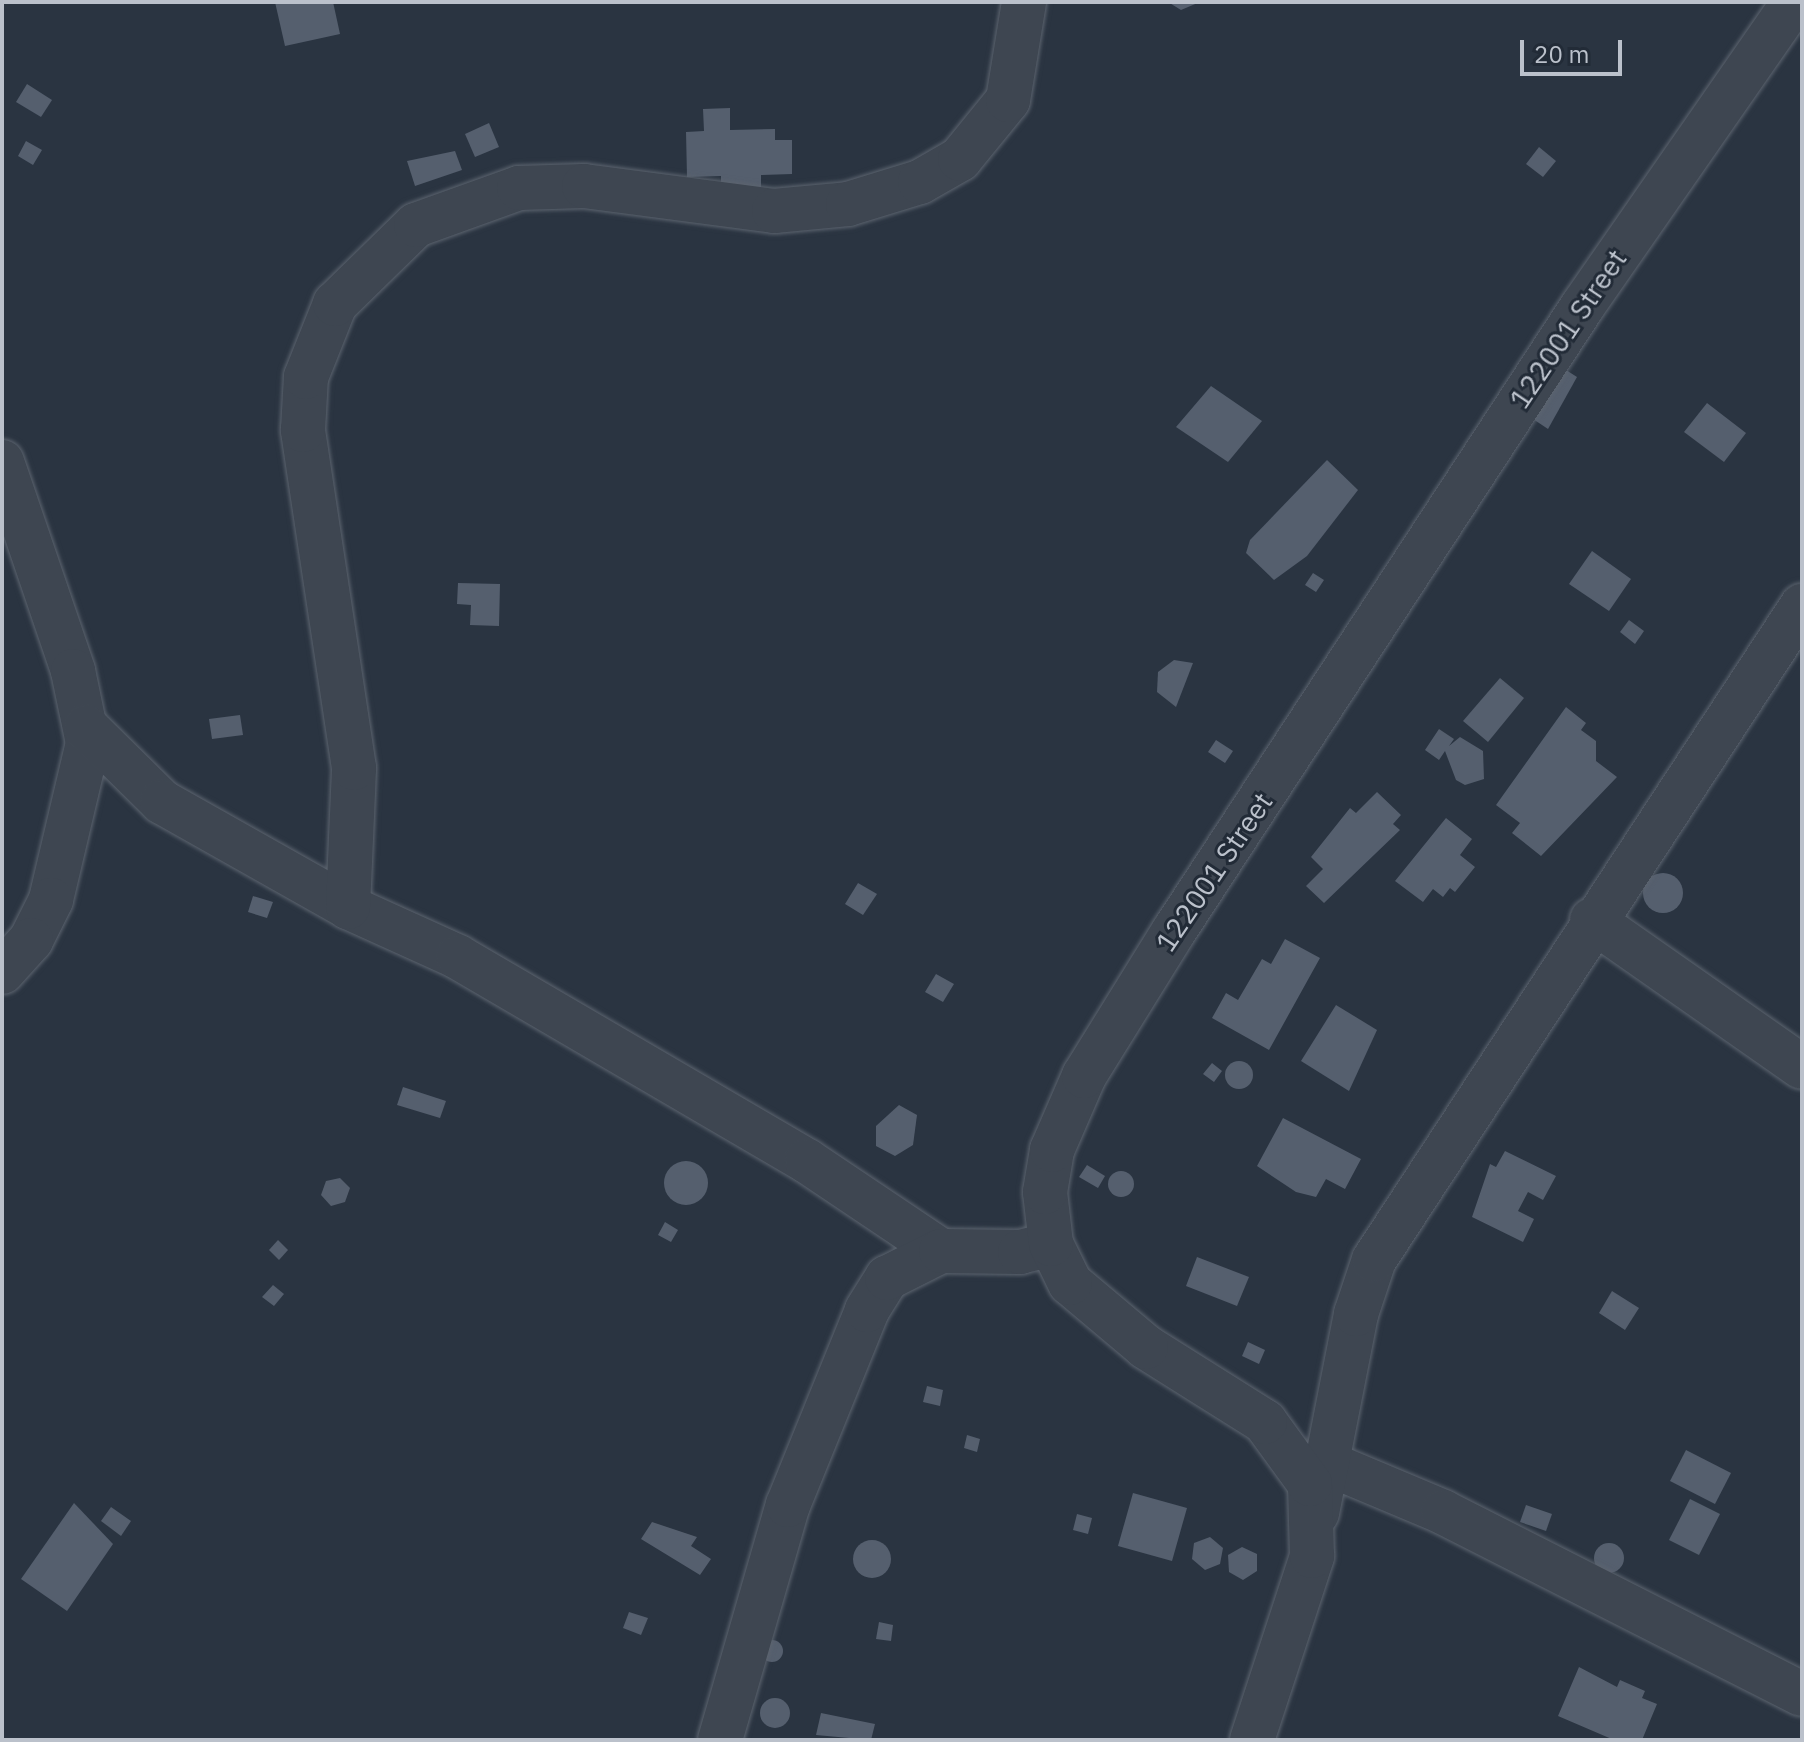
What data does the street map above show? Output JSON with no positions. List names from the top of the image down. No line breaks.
{"streets":{"street":["122001 Street"]},"scale_bar":"20 m"}
